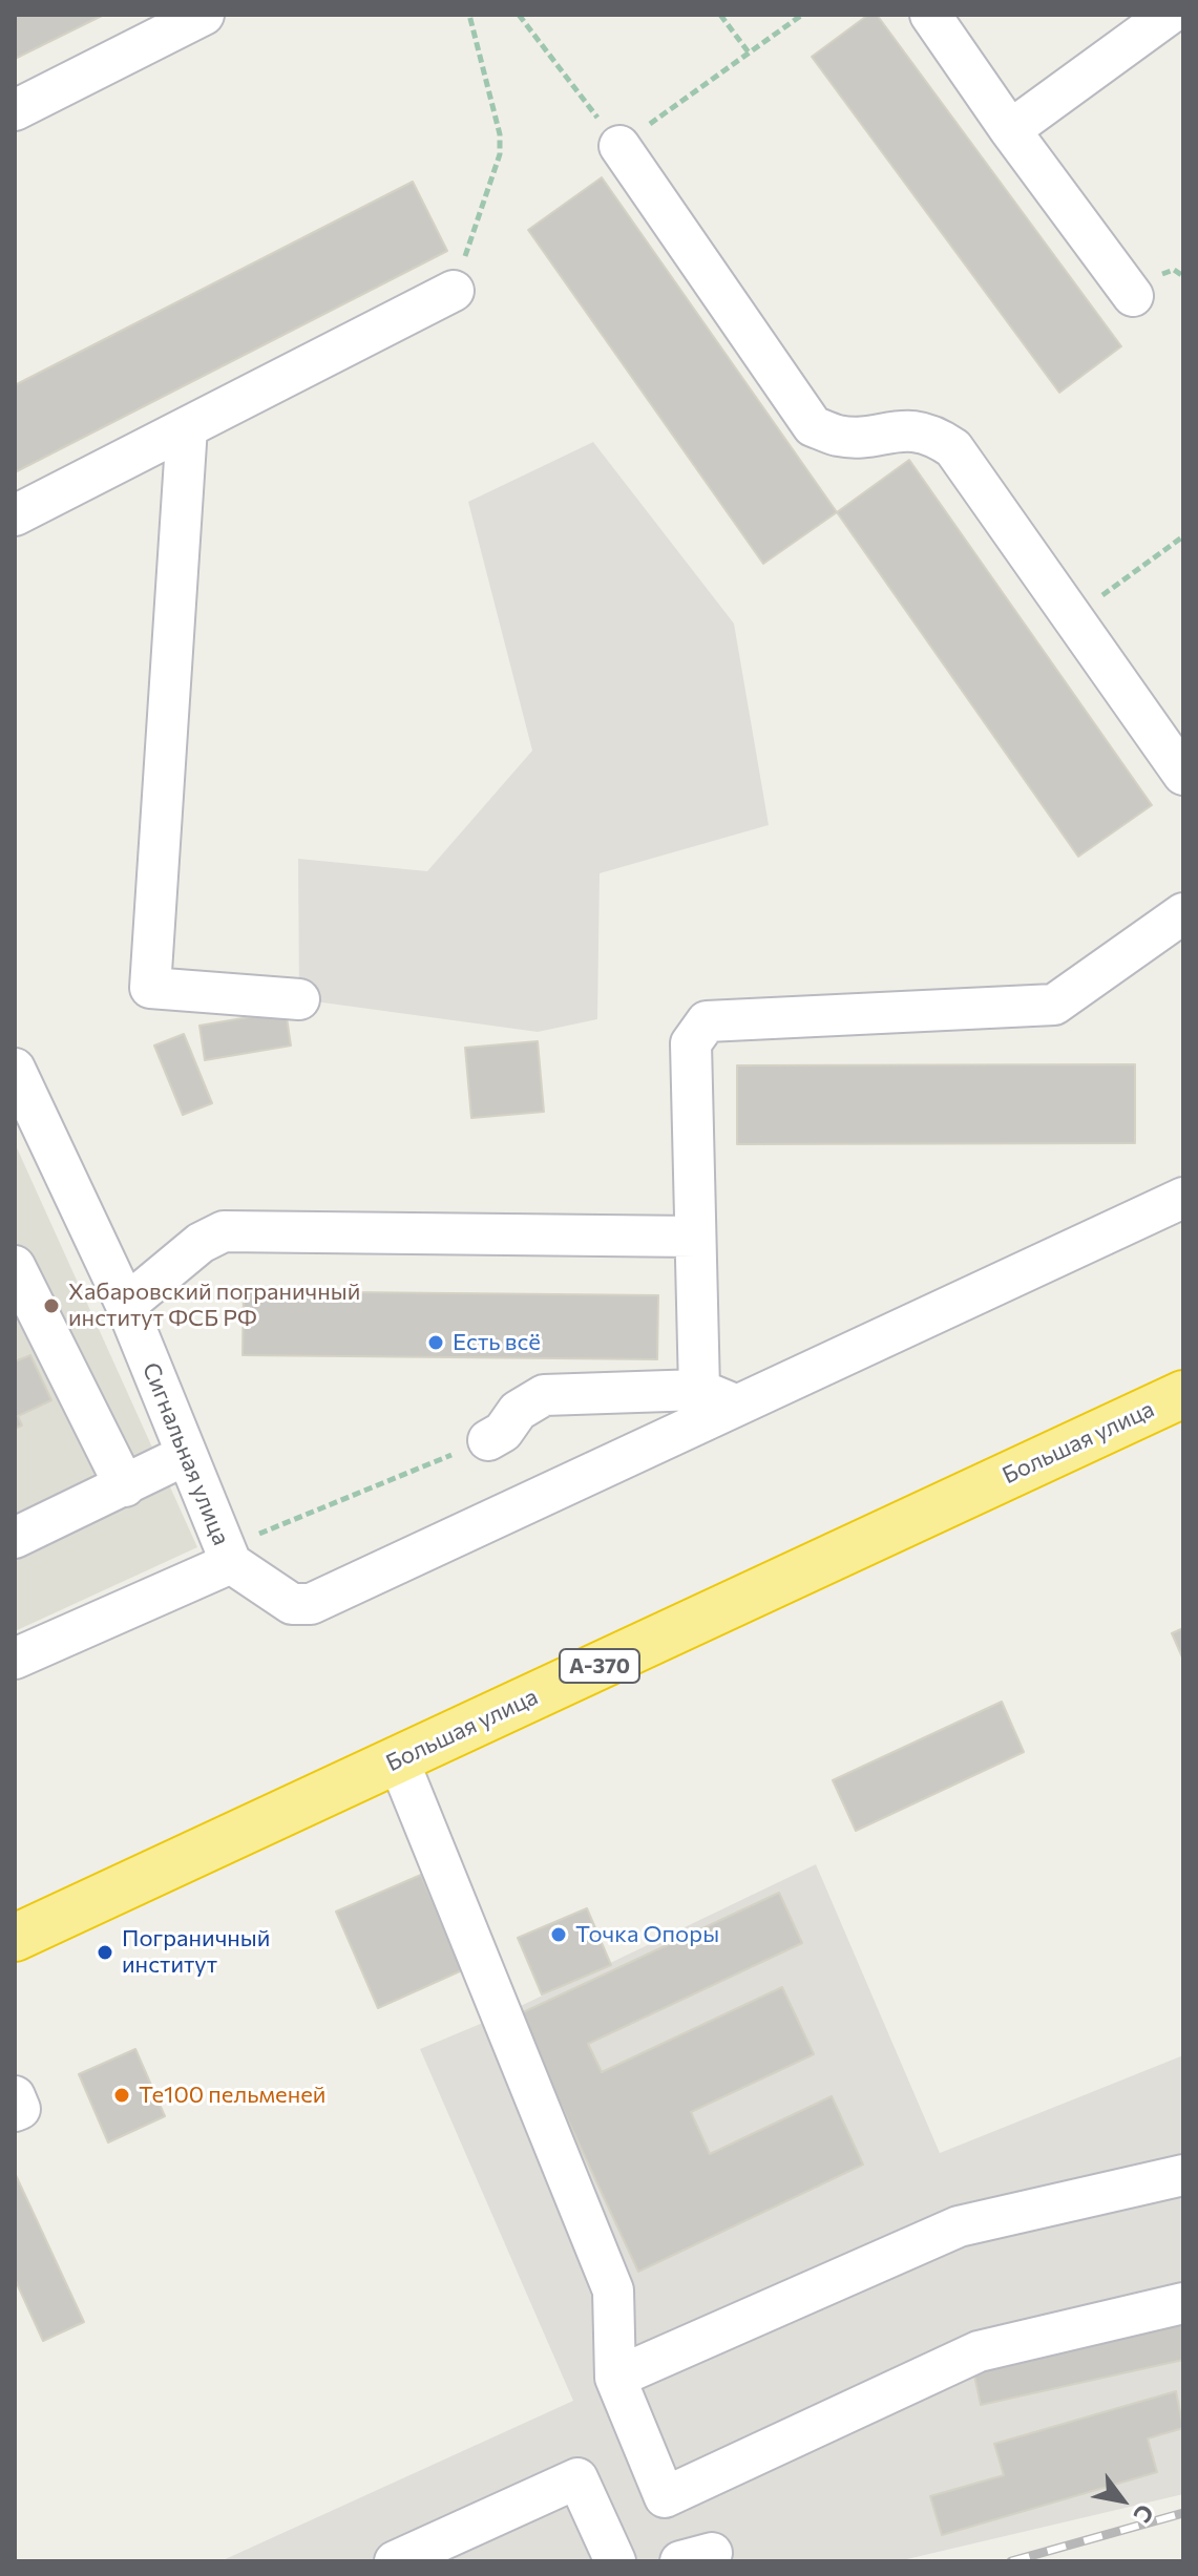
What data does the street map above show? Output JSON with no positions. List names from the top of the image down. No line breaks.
{"streets":{"highway":["Большая улица","А-370"],"street":["Сигнальная улица"]},"places":["Хабаровский пограничный институт ФСБ РФ","Есть всё","Точка Опоры","Пограничный институт","Те100 пельменей"],"north":"bottom right"}
